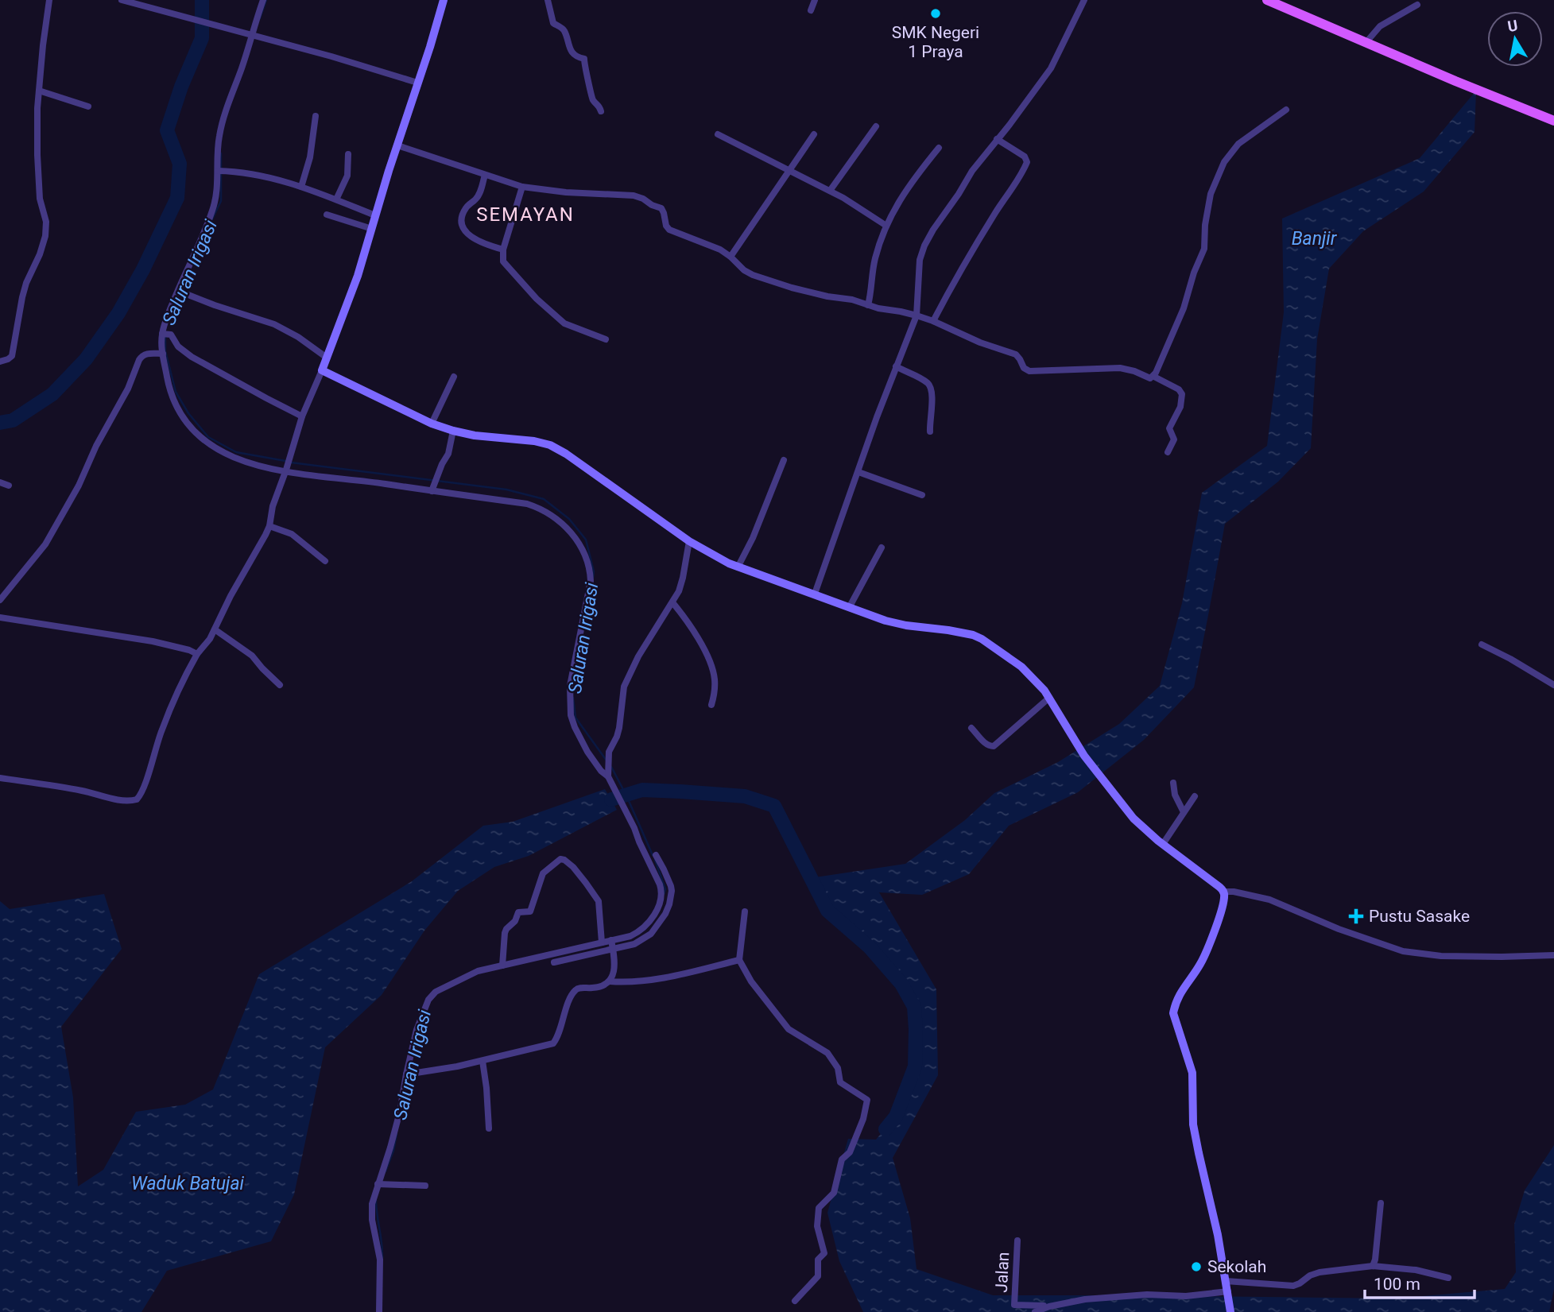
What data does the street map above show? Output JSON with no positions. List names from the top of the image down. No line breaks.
{"streets":{"street":["Jalan"]},"districts":["SEMAYAN"],"water":["Banjir","Saluran Irigasi","Waduk Batujai"],"places":{"other":["SMK Negeri 1 Praya","Sekolah"],"health":["Pustu Sasake"]},"scale_bar":"100 m","north":"top"}
